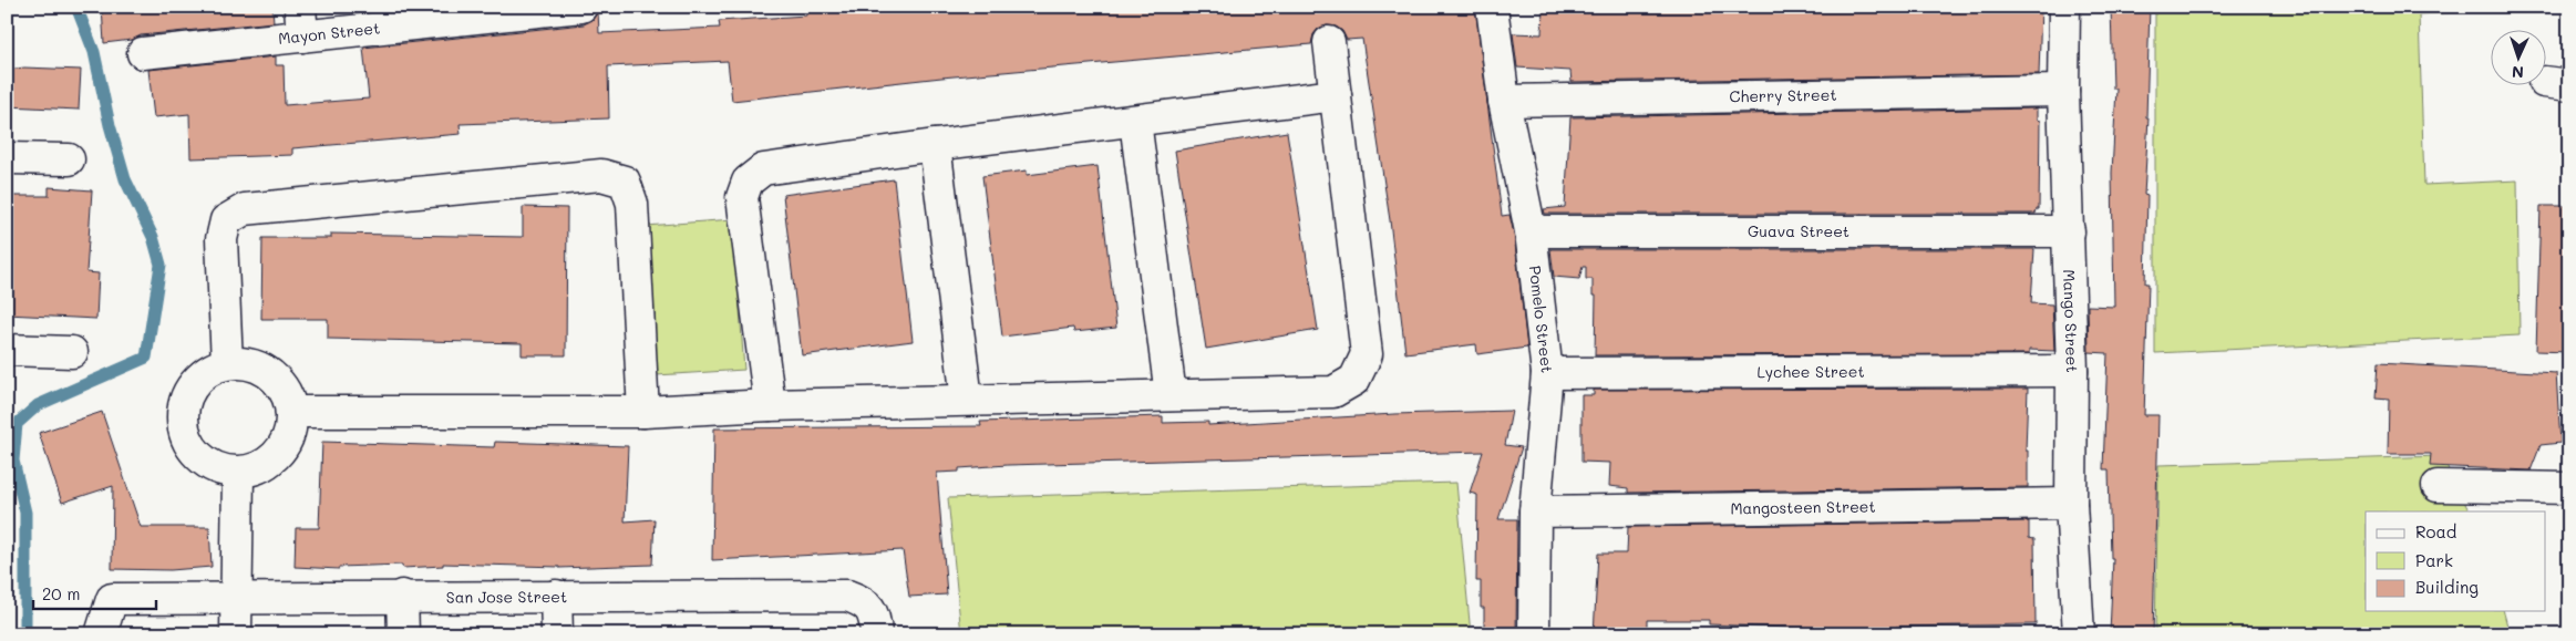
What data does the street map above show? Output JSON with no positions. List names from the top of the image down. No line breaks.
{"streets":{"street":["Mayon Street","Cherry Street","Guava Street","Pomelo Street","Mango Street","Lychee Street","Mangosteen Street","San Jose Street"]},"crossings":[["Cherry Street","Pomelo Street"],["Cherry Street","Mango Street"],["Guava Street","Pomelo Street"],["Guava Street","Mango Street"],["Pomelo Street","Lychee Street"],["Pomelo Street","Mangosteen Street"],["Mango Street","Lychee Street"],["Mango Street","Mangosteen Street"]],"legend":["Road","Park","Building"],"scale_bar":"20 m","north":"bottom"}
